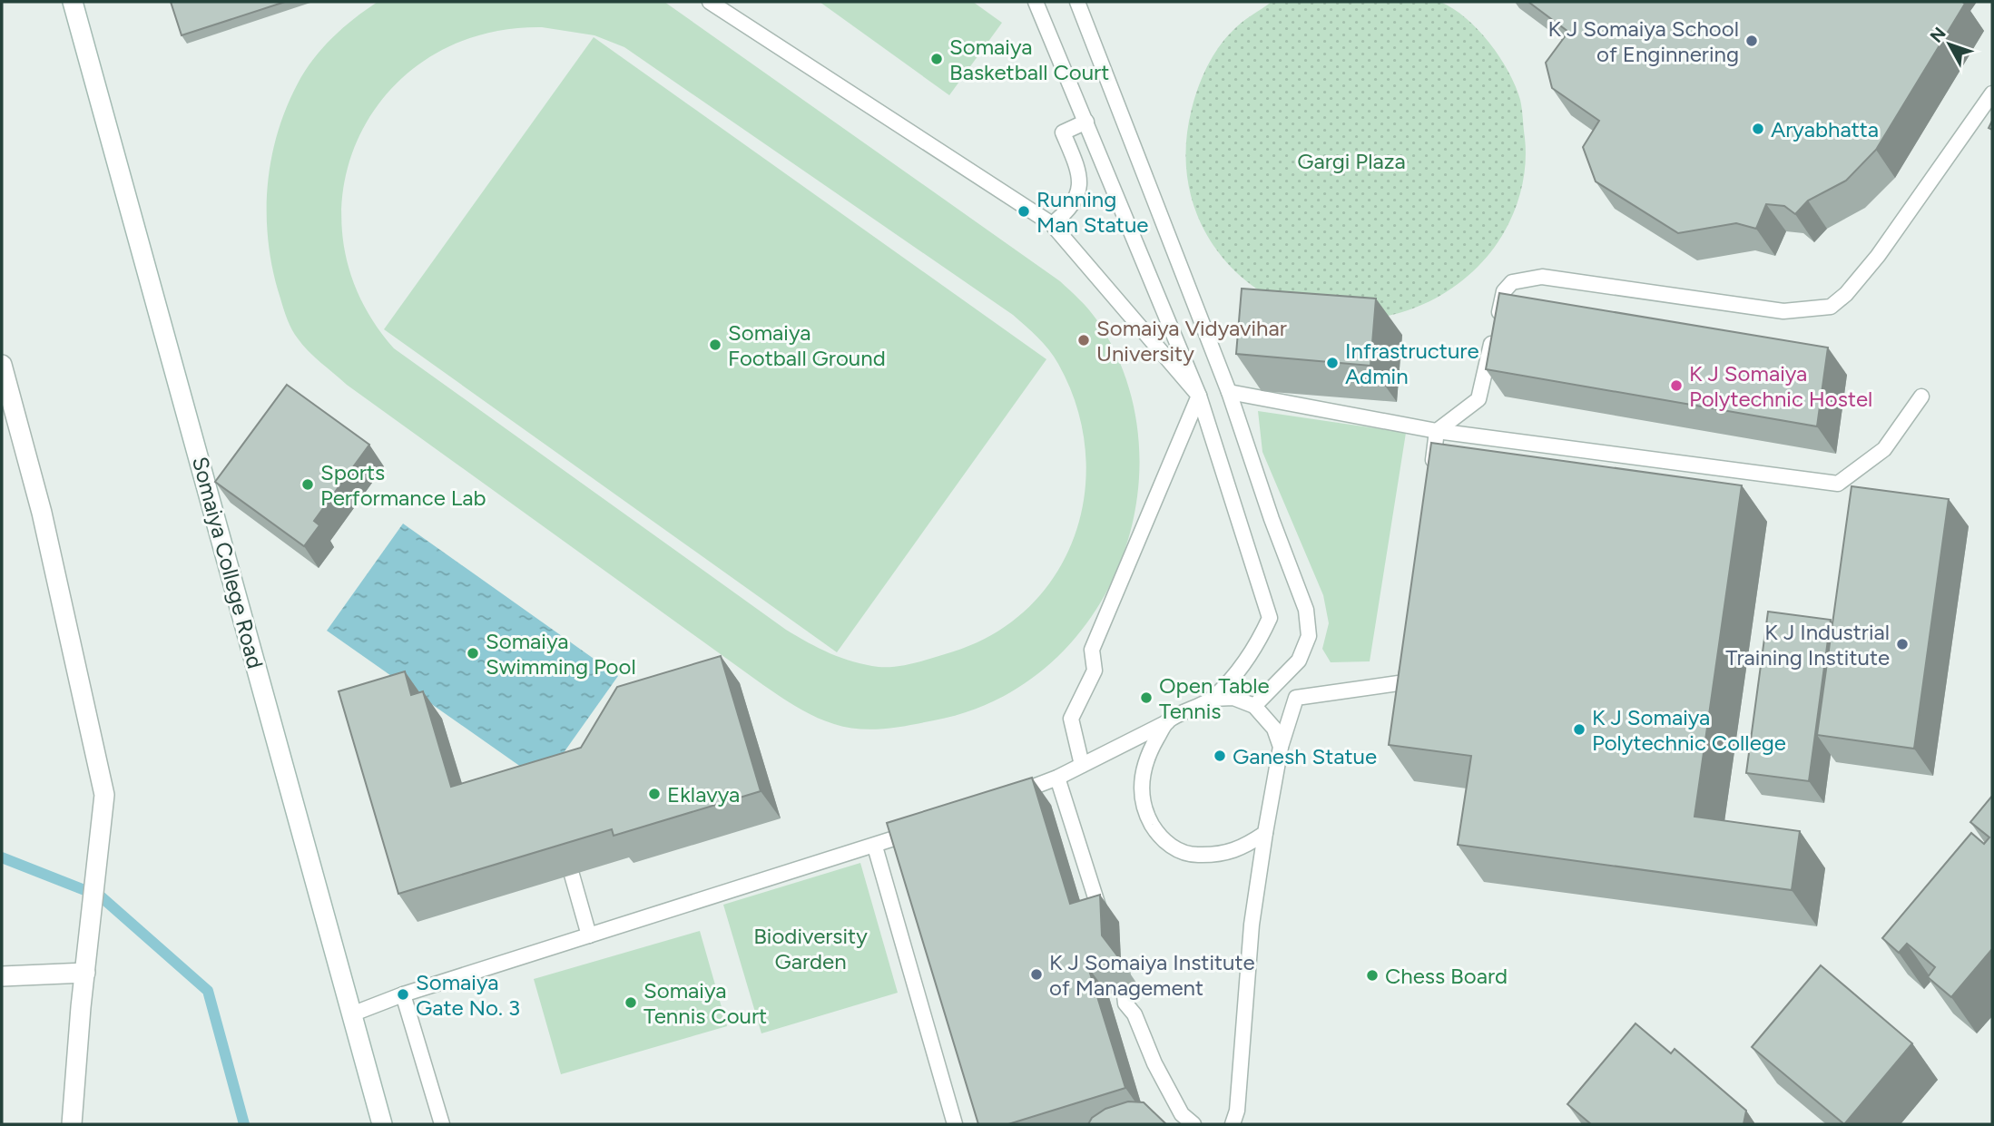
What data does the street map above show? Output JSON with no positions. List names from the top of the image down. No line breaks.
{"streets":{"street":["Somaiya College Road"]},"parks":["Gargi Plaza","Biodiversity Garden"],"places":["K J Somaiya School of Enginnering","Somaiya Basketball Court","Aryabhatta","Running Man Statue","Somaiya Vidyavihar University","Somaiya Football Ground","Infrastructure Admin","K J Somaiya Polytechnic Hostel","Sports Performance Lab","K J Industrial Training Institute","Somaiya Swimming Pool","Open Table Tennis","K J Somaiya Polytechnic College","Ganesh Statue","Eklavya","K J Somaiya Institute of Management","Chess Board","Somaiya Gate No. 3","Somaiya Tennis Court"],"north":"top left"}
